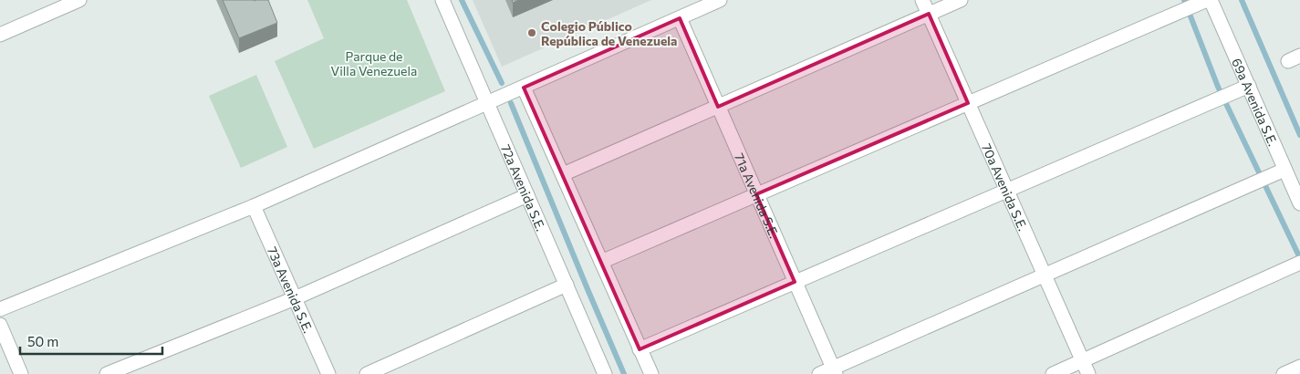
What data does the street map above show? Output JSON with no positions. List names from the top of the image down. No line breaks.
{"streets":{"street":["69a Avenida S.E.","72a Avenida S.E.","70a Avenida S.E.","71a Avenida S.E.","73a Avenida S.E."]},"parks":["Parque de Villa Venezuela"],"places":["Colegio Público República de Venezuela"],"scale_bar":"50 m"}
